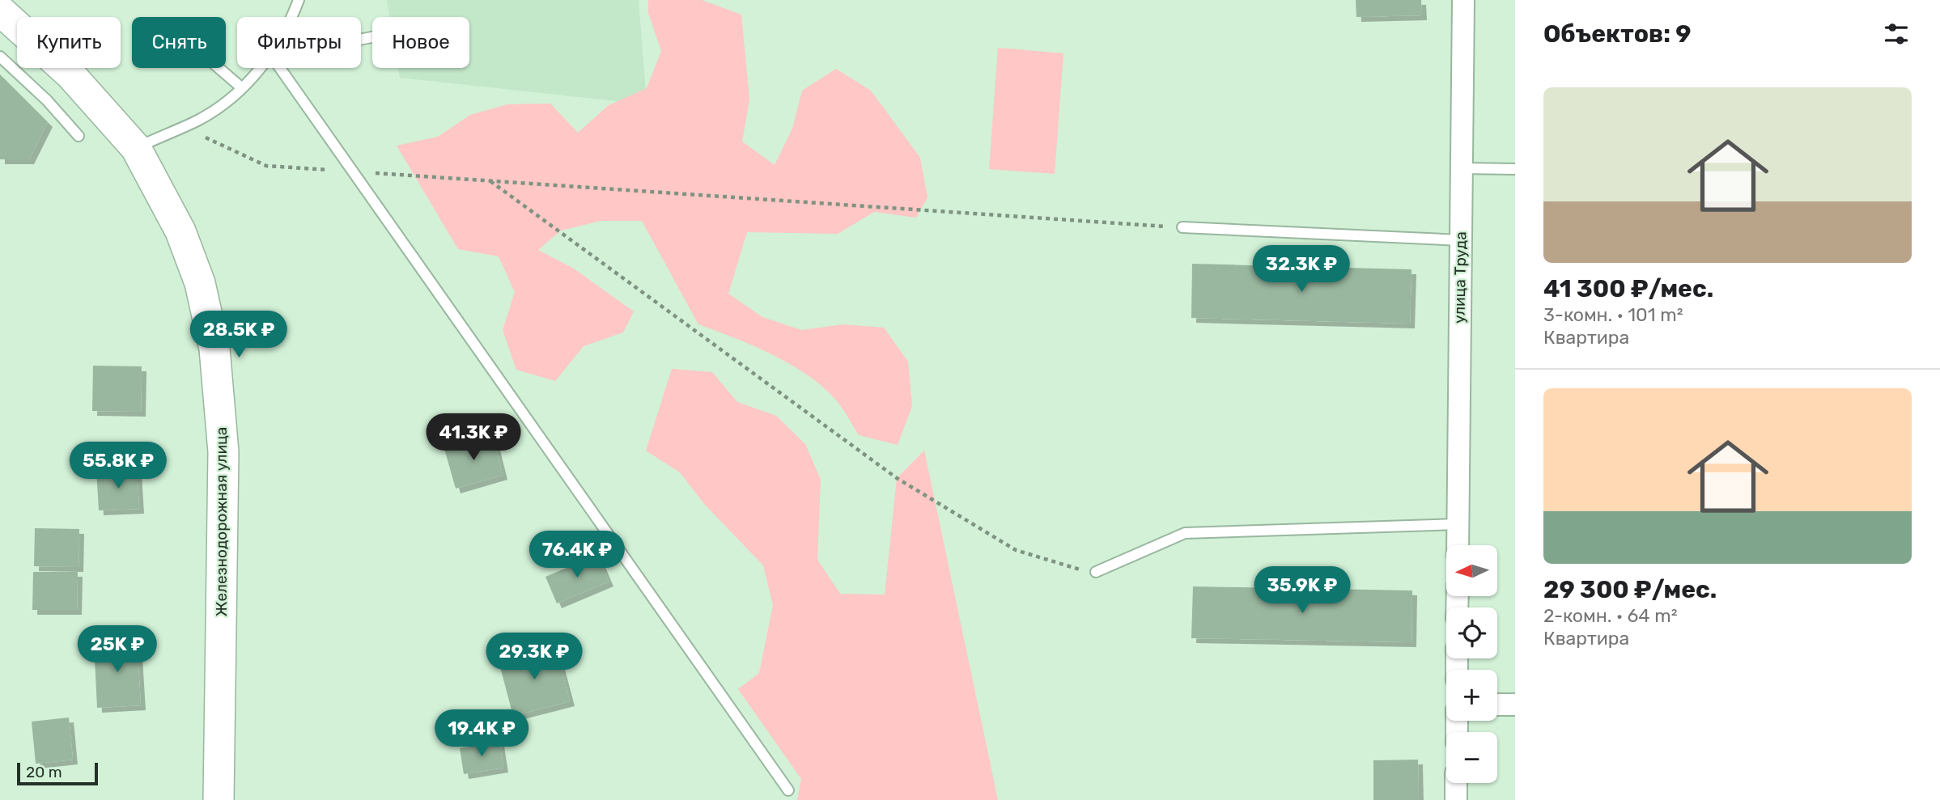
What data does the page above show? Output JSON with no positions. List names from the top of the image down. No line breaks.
{"streets":{"main road":["Железнодорожная улица"],"street":["улица Труда"]},"scale_bar":"20 m","north":"left","page":{"heading":"Объектов: 9","chip":["Купить","Снять","Фильтры","Новое"],"list":[{"name":"41 300 ₽/мес.","note":"3-комн. · 101 m² · Квартира"},{"name":"29 300 ₽/мес.","note":"2-комн. · 64 m² · Квартира"}],"price":["32.3K ₽","28.5K ₽","41.3K ₽","55.8K ₽","76.4K ₽","35.9K ₽","25K ₽","29.3K ₽","19.4K ₽"],"map_buttons":["+","−"],"scale":"20 m"}}
